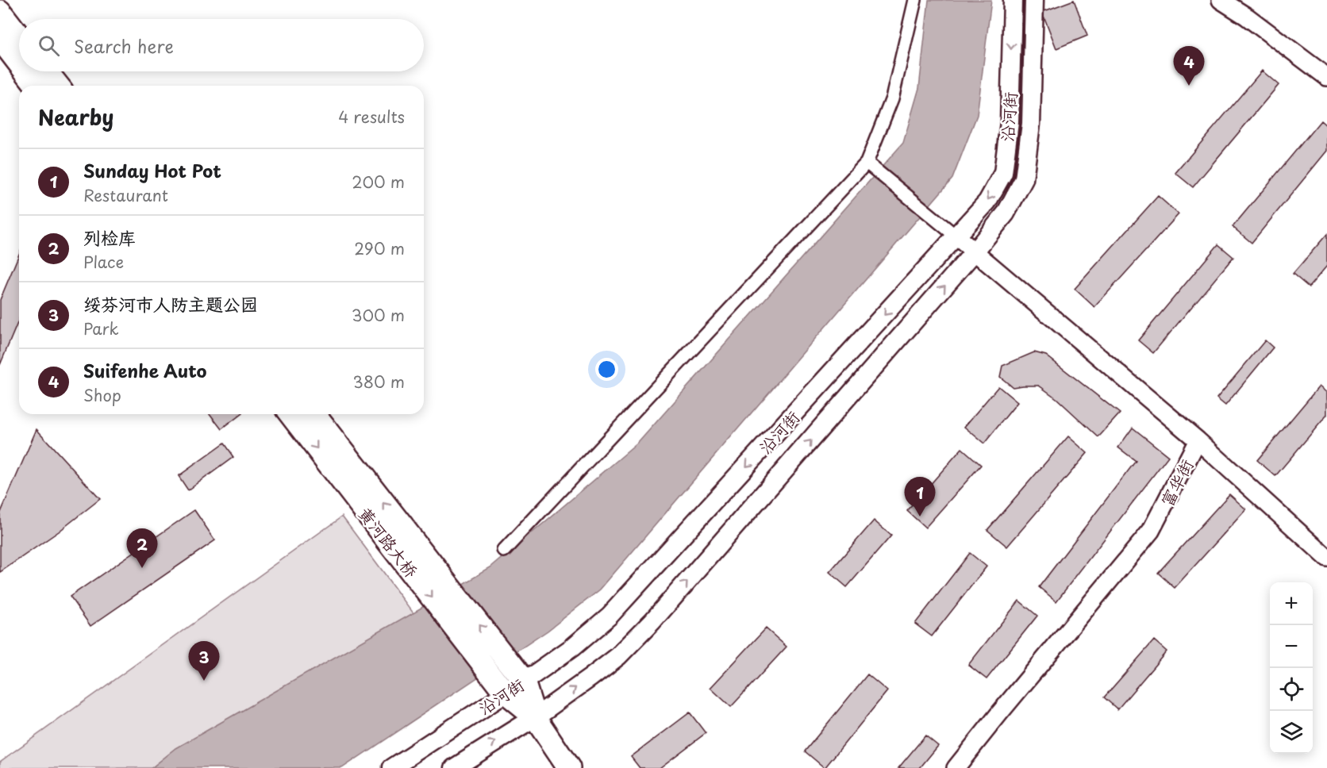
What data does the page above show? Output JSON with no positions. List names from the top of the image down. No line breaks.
{"streets":{"highway":["黄河路大桥"],"main road":["沿河街"],"street":["富华街"]},"crossings":[["沿河街","富华街"],["沿河街","黄河路大桥"]],"page":{"search":"Search here","pins":["4","1","2","3"],"heading":["Nearby","4 results"],"list":[{"mark":"1","name":"Sunday Hot Pot","note":"Restaurant","value":"200 m"},{"mark":"2","name":"列检库","note":"Place","value":"290 m"},{"mark":"3","name":"绥芬河市人防主题公园","note":"Park","value":"300 m"},{"mark":"4","name":"Suifenhe Auto","note":"Shop","value":"380 m"}],"map_buttons":["+","−"]}}
